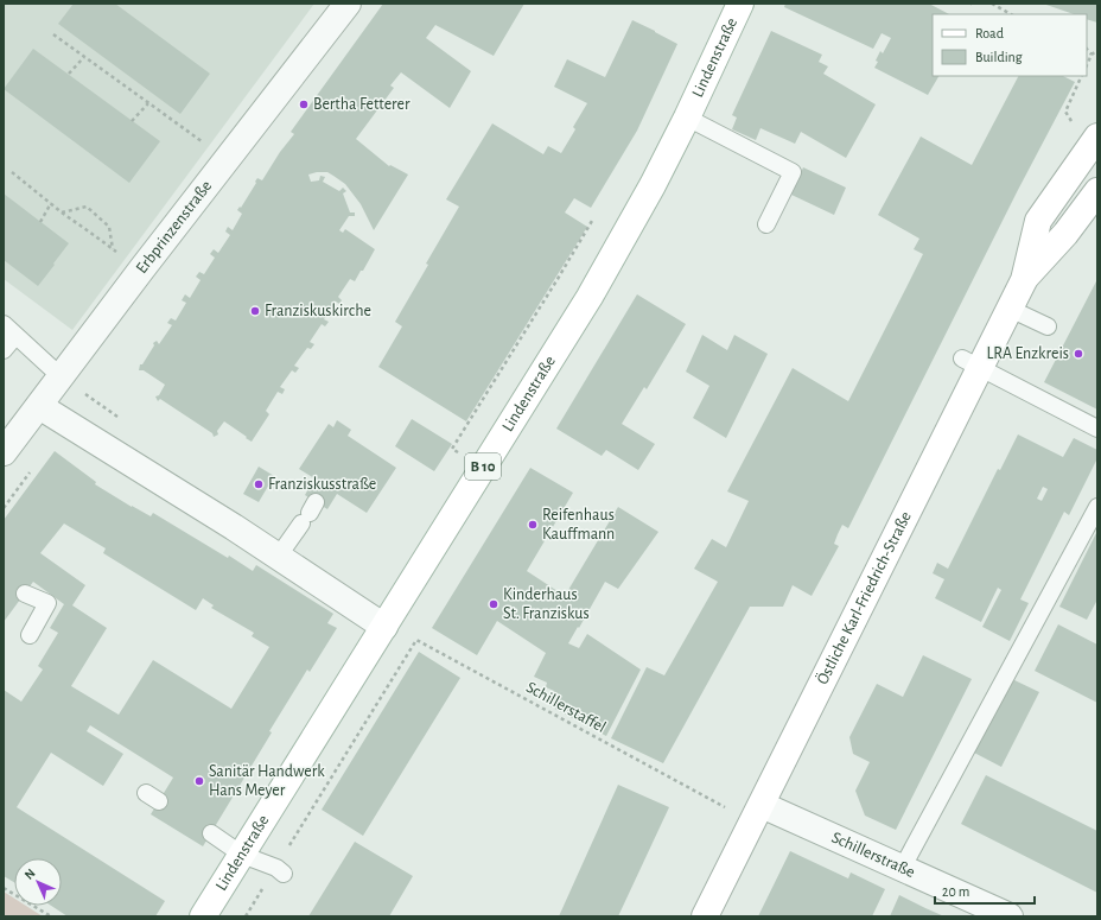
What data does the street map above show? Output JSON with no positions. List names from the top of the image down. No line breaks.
{"streets":{"main road":["Lindenstraße","B 10","Östliche Karl-Friedrich-Straße"],"street":["Erbprinzenstraße","Schillerstraße"],"path":["Schillerstaffel"]},"crossings":[["Östliche Karl-Friedrich-Straße","Schillerstraße"]],"places":["Bertha Fetterer","Franziskuskirche","LRA Enzkreis","Franziskusstraße","Reifenhaus Kauffmann","Kinderhaus St. Franziskus","Sanitär Handwerk Hans Meyer"],"legend":["Road","Building"],"scale_bar":"20 m","north":"top left"}
